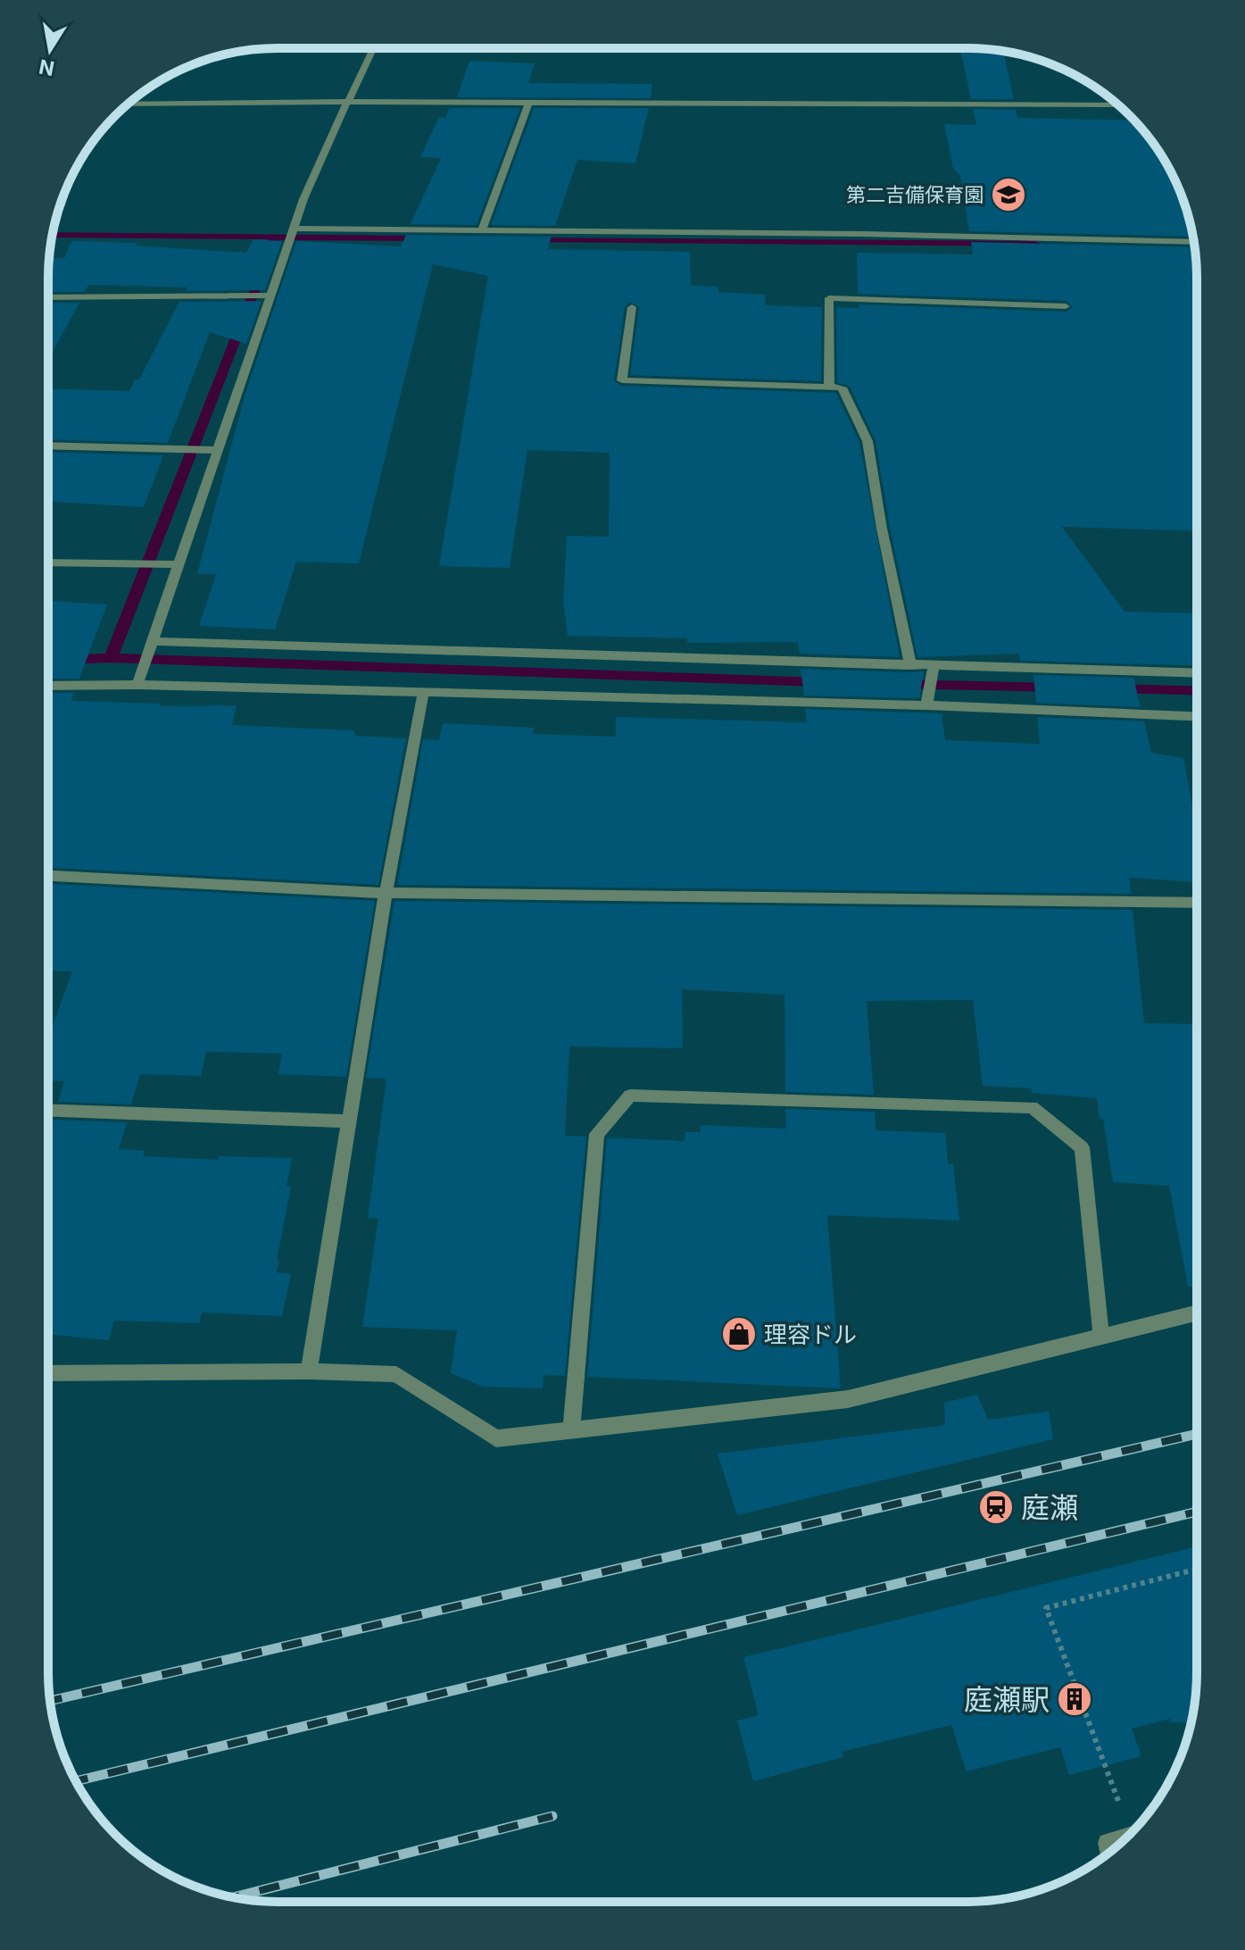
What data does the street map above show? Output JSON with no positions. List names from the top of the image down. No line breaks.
{"places":{"school or university":["第二吉備保育園"],"shop":["理容ドル"],"station":["庭瀬"],"building":["庭瀬駅"]},"north":"bottom"}
